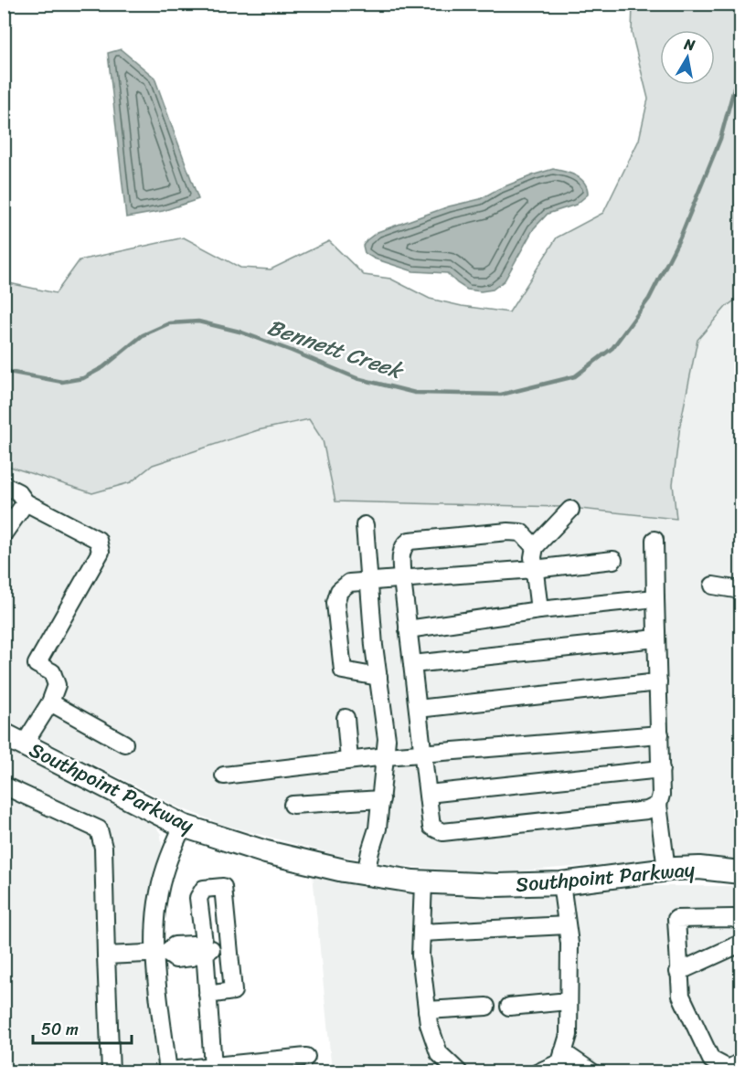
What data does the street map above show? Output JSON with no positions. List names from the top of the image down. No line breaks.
{"streets":{"main road":["Southpoint Parkway"]},"water":["Bennett Creek"],"scale_bar":"50 m","north":"top"}
